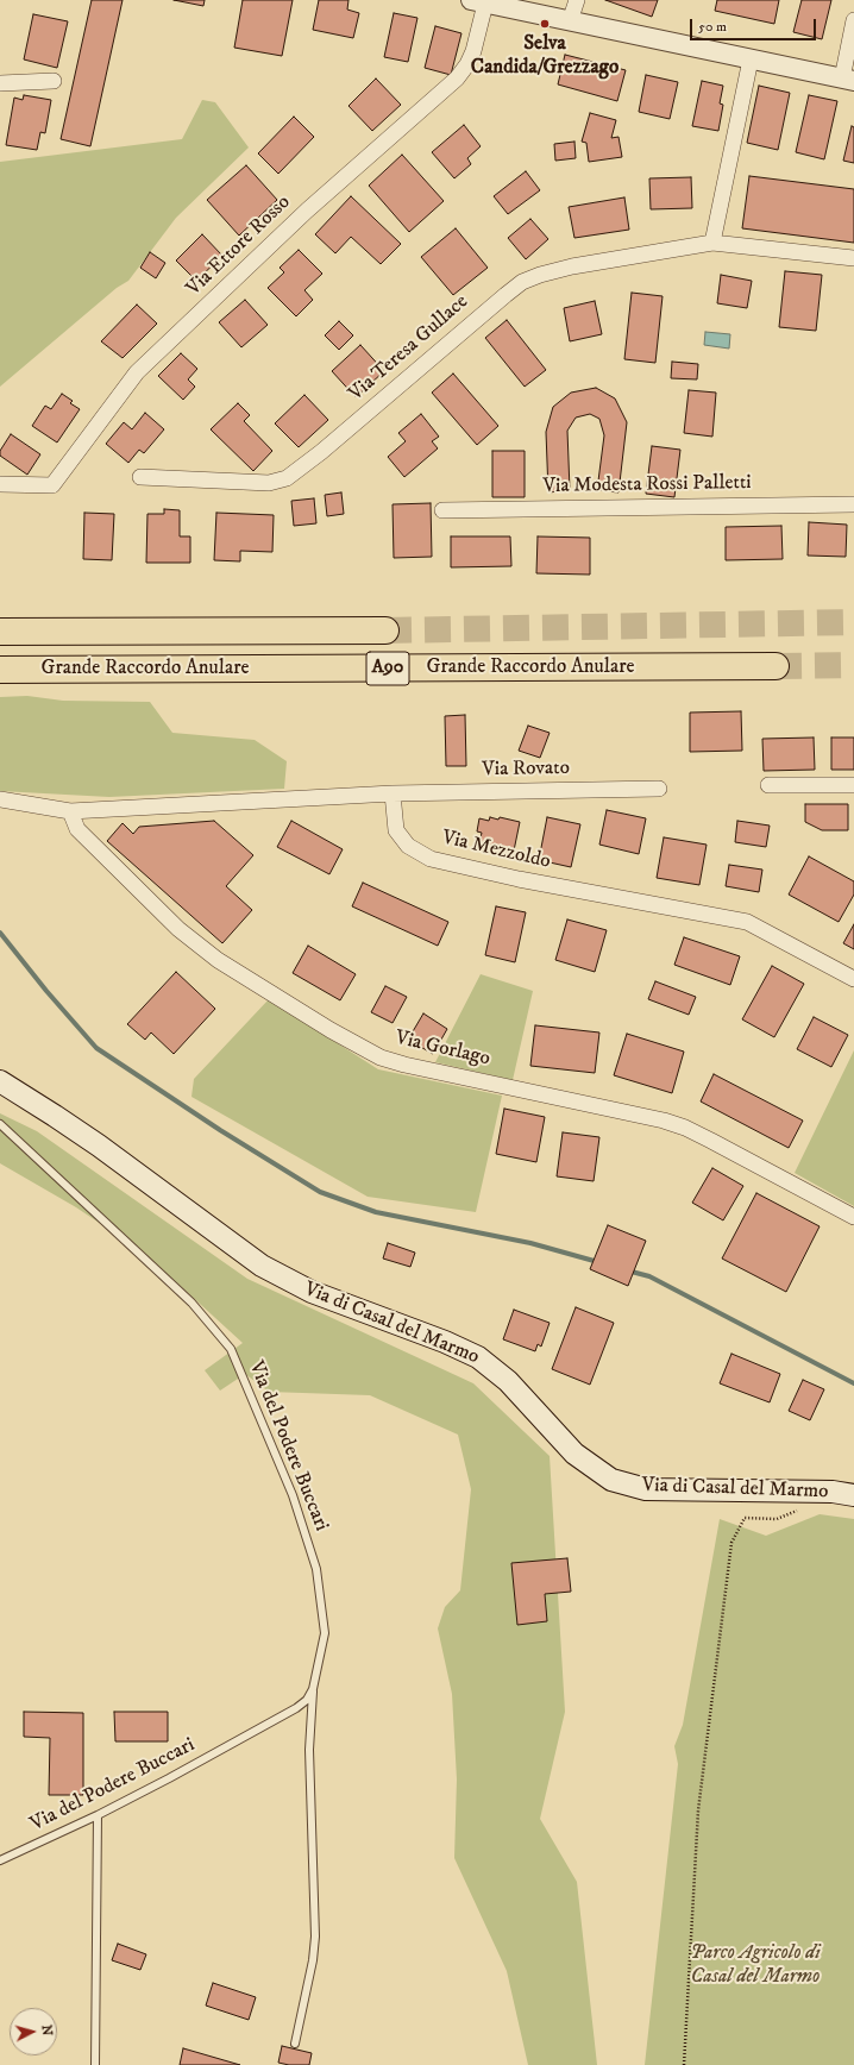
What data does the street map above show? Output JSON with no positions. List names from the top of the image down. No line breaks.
{"streets":{"highway":["Grande Raccordo Anulare","A90"],"main road":["Via di Casal del Marmo"],"street":["Via Ettore Rosso","Via Teresa Gullace","Via Modesta Rossi Palletti","Via Rovato","Via Mezzoldo","Via Gorlago"],"lane":["Via del Podere Buccari"]},"crossings":[["Via Rovato","Via Mezzoldo"]],"parks":["Parco Agricolo di Casal del Marmo"],"places":["Selva Candida/Grezzago"],"scale_bar":"50 m","north":"right"}
